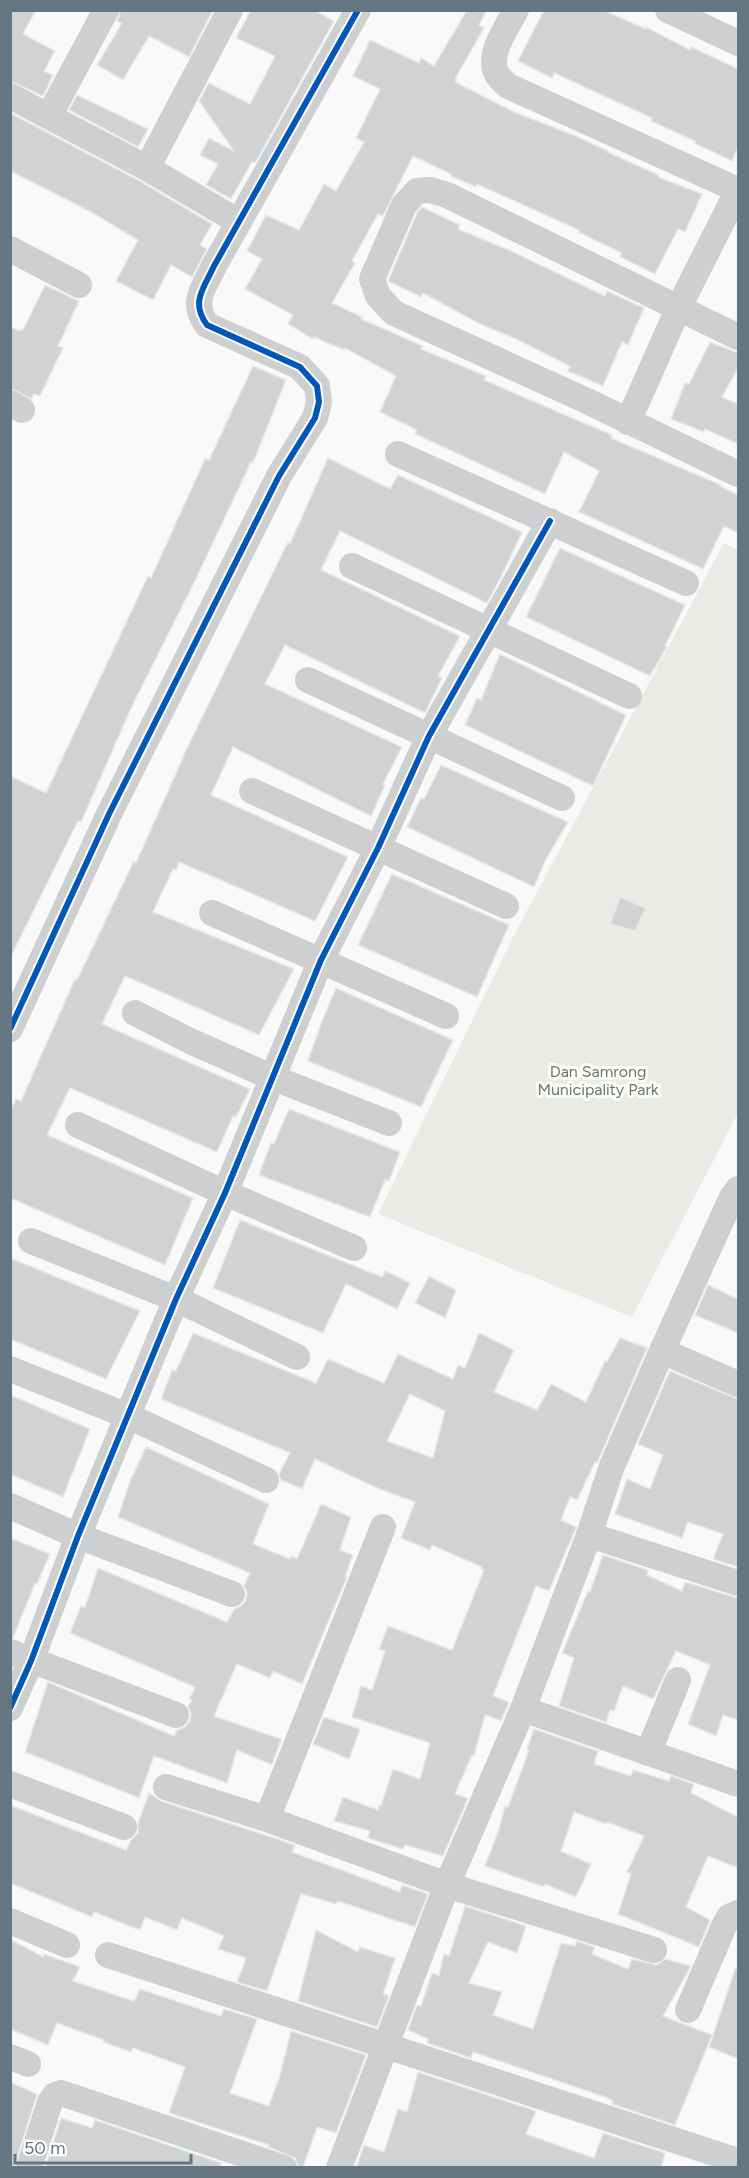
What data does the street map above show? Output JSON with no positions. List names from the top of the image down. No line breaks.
{"parks":["Dan Samrong Municipality Park"],"scale_bar":"50 m"}
